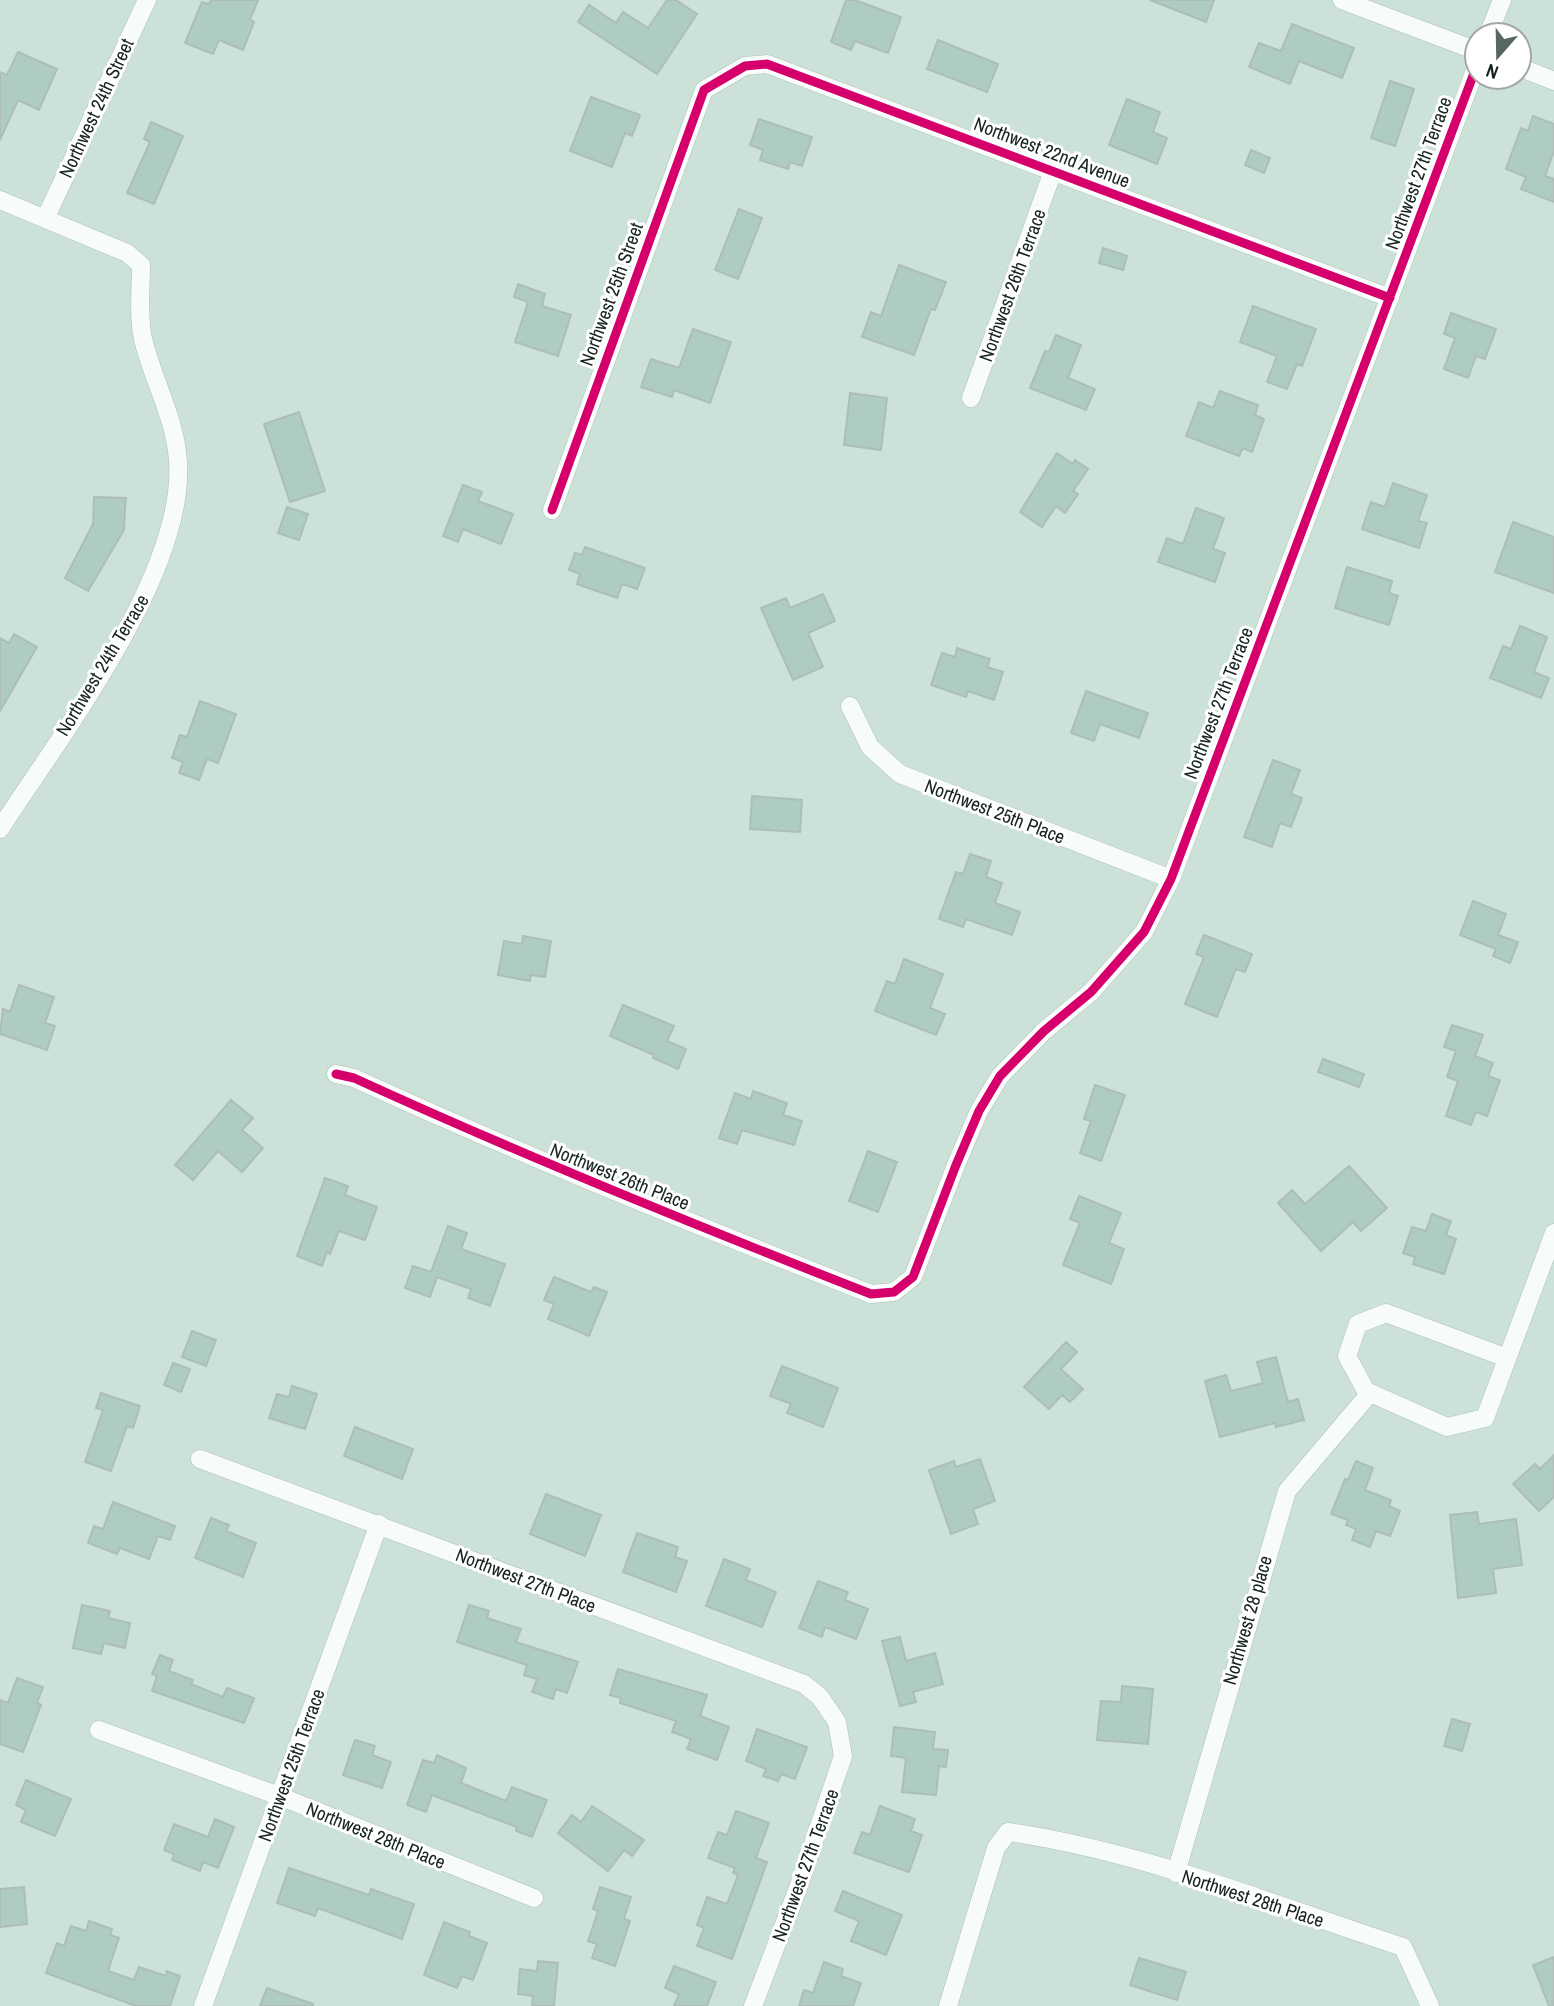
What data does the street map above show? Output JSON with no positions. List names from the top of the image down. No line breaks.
{"streets":{"street":["Northwest 24th Street","Northwest 22nd Avenue","Northwest 27th Terrace","Northwest 26th Terrace","Northwest 25th Street","Northwest 24th Terrace","Northwest 25th Place","Northwest 26th Place","Northwest 27th Place","Northwest 28 place","Northwest 25th Terrace","Northwest 28th Place"]},"crossings":[["Northwest 24th Street","Northwest 24th Terrace"],["Northwest 22nd Avenue","Northwest 27th Terrace"],["Northwest 22nd Avenue","Northwest 26th Terrace"],["Northwest 22nd Avenue","Northwest 25th Street"],["Northwest 27th Terrace","Northwest 25th Place"],["Northwest 27th Terrace","Northwest 26th Place"],["Northwest 27th Terrace","Northwest 27th Place"],["Northwest 27th Place","Northwest 25th Terrace"],["Northwest 28 place","Northwest 28th Place"],["Northwest 25th Terrace","Northwest 28th Place"]],"north":"bottom"}
